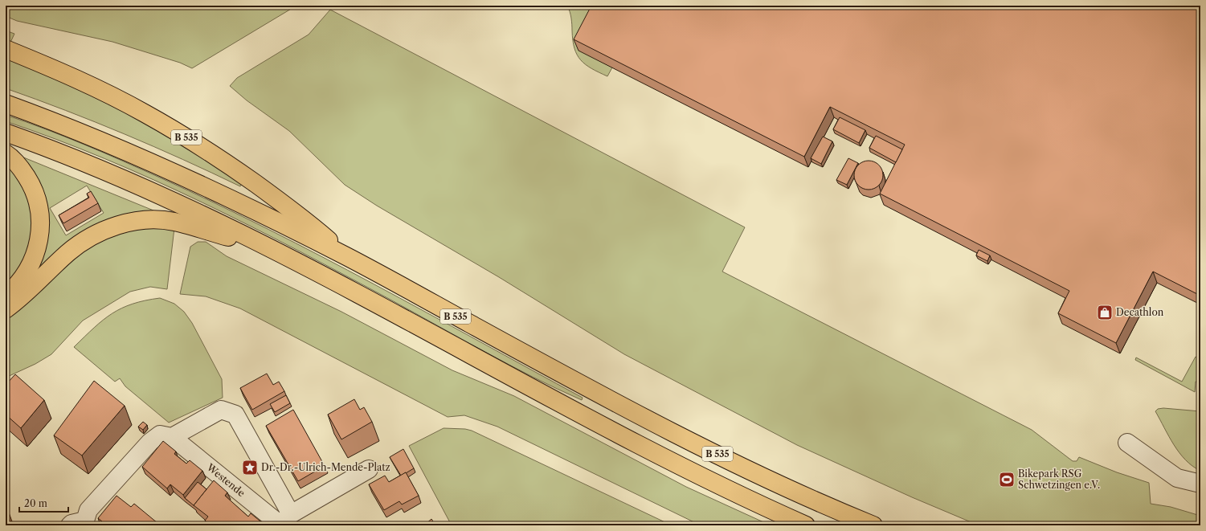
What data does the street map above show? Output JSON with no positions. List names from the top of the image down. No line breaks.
{"streets":{"highway":["B 535"],"street":["Westende"]},"places":{"shop":["Decathlon"],"place":["Dr.-Dr.-Ulrich-Mende-Platz"],"sports":["Bikepark RSG Schwetzingen e.V."]},"scale_bar":"20 m"}
